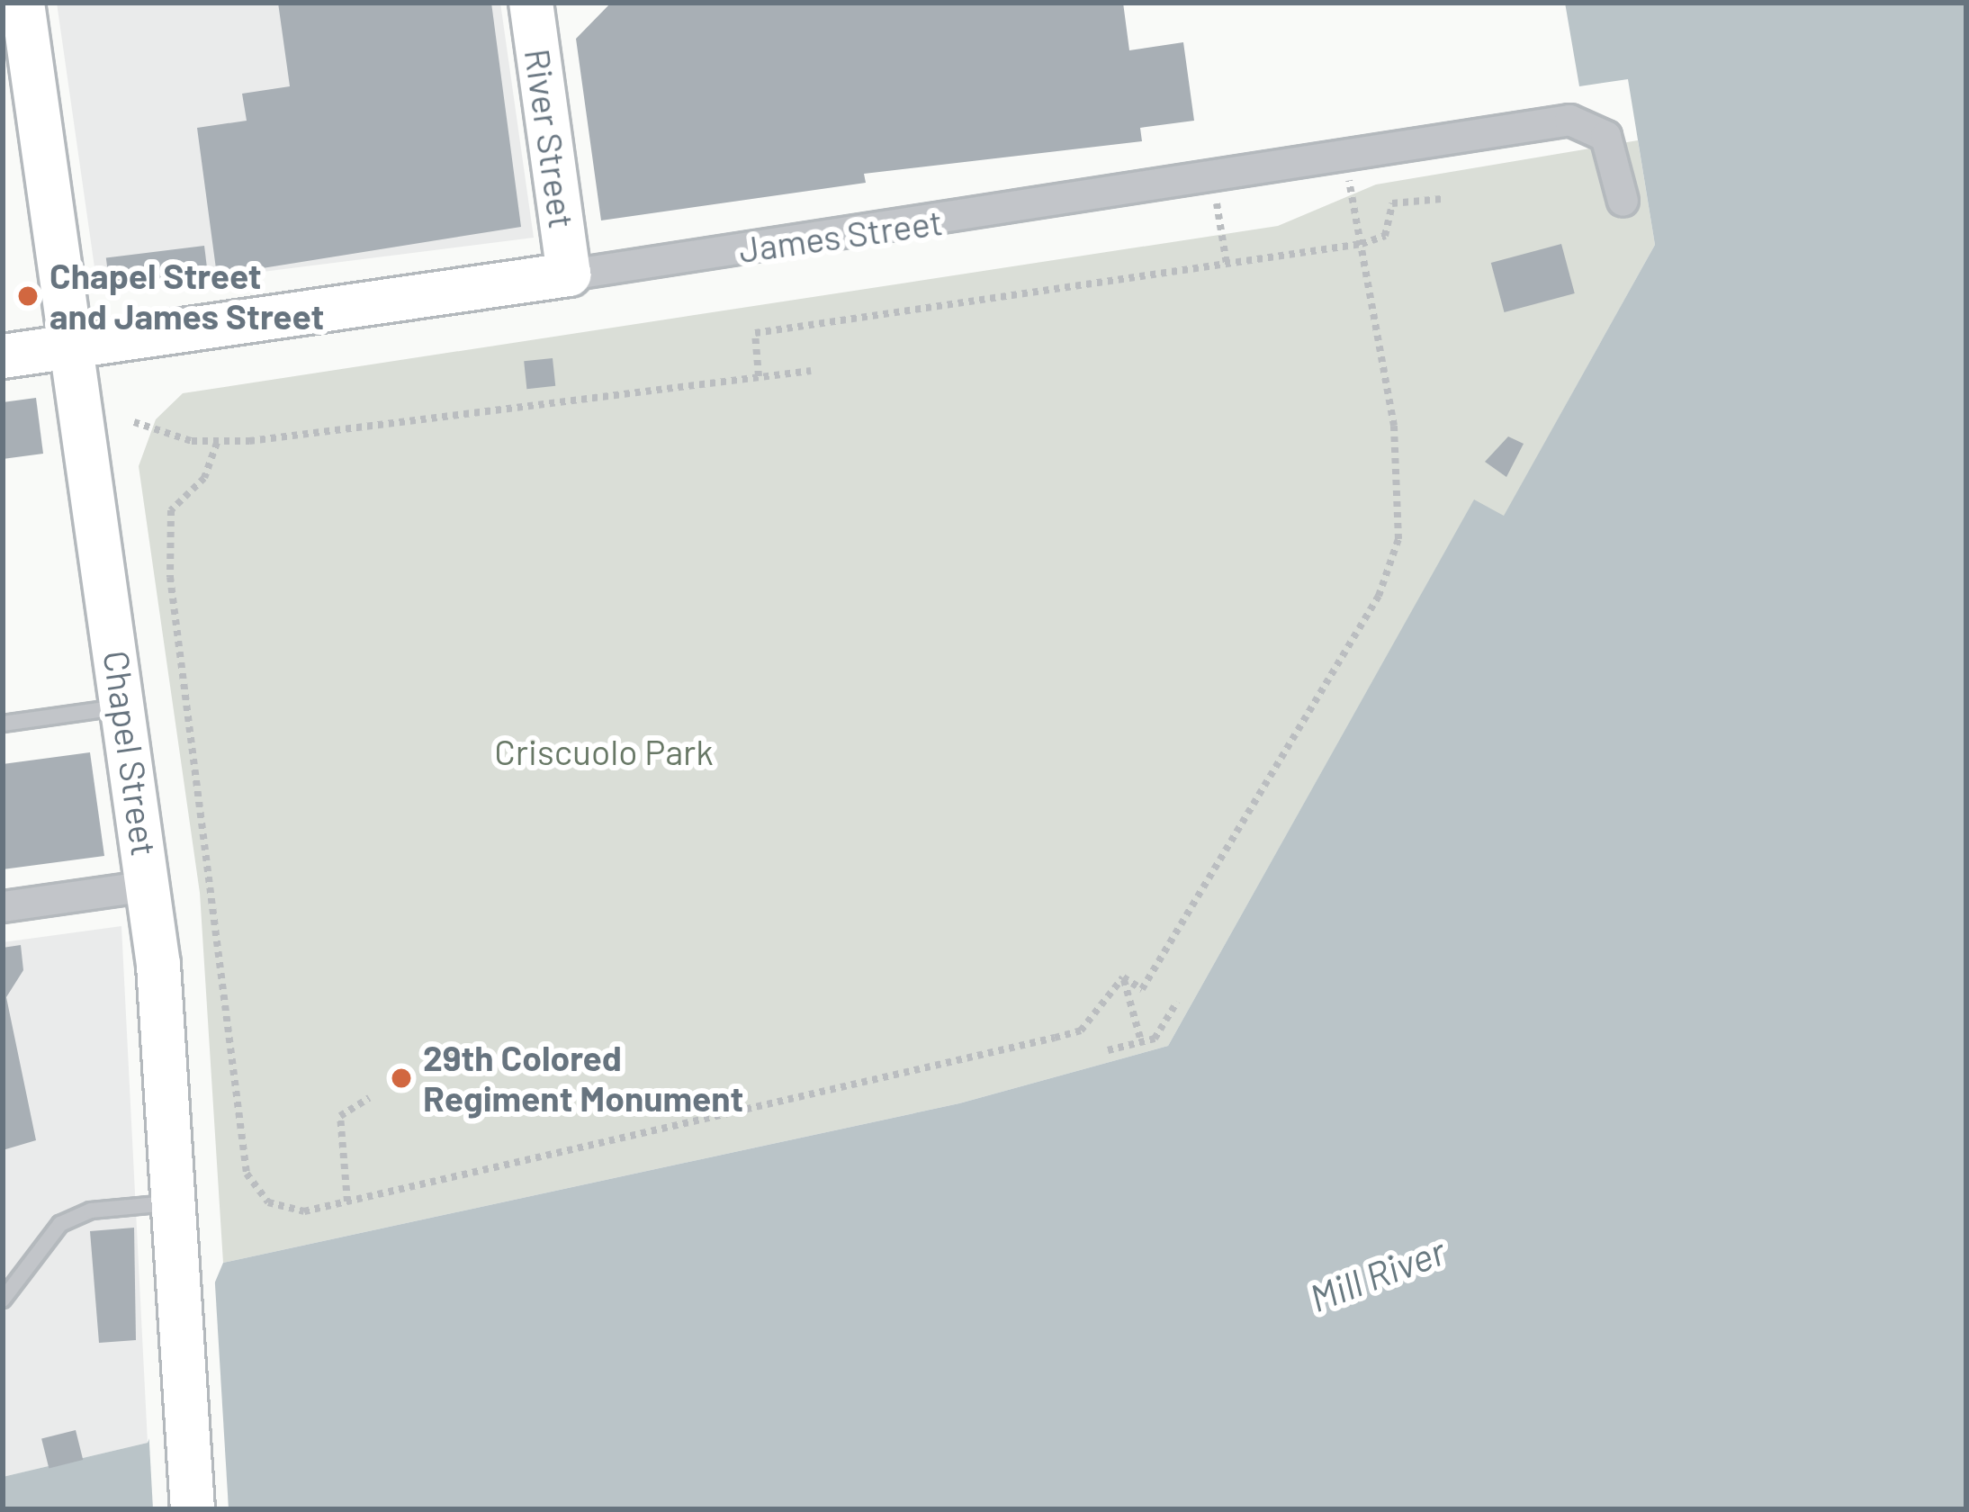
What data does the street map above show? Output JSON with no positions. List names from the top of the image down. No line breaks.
{"streets":{"main road":["River Street","James Street","Chapel Street"]},"crossings":[["River Street","James Street"],["James Street","Chapel Street"]],"water":["Mill River"],"parks":["Criscuolo Park"],"places":["Chapel Street and James Street","29th Colored Regiment Monument"]}
